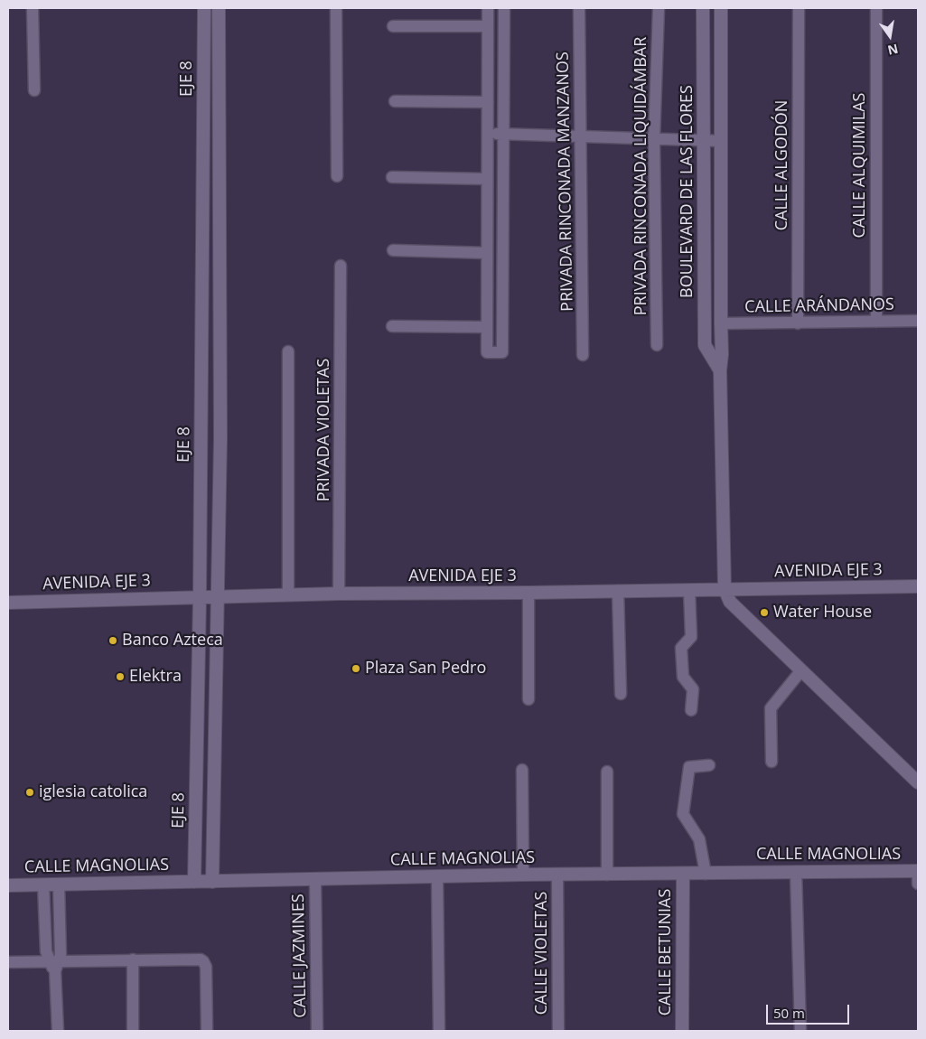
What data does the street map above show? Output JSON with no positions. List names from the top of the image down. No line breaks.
{"streets":{"main road":["EJE 8","BOULEVARD DE LAS FLORES","AVENIDA EJE 3","CALLE MAGNOLIAS","CALLE BETUNIAS"],"street":["CALLE ALGODÓN","CALLE ALQUIMILAS","PRIVADA RINCONADA LIQUIDÁMBAR","PRIVADA RINCONADA MANZANOS","CALLE ARÁNDANOS","PRIVADA VIOLETAS","CALLE VIOLETAS","CALLE JAZMINES"]},"crossings":[["EJE 8","AVENIDA EJE 3"],["EJE 8","CALLE MAGNOLIAS"],["CALLE ALGODÓN","CALLE ARÁNDANOS"],["CALLE ALQUIMILAS","CALLE ARÁNDANOS"],["BOULEVARD DE LAS FLORES","CALLE ARÁNDANOS"],["BOULEVARD DE LAS FLORES","AVENIDA EJE 3"],["PRIVADA VIOLETAS","AVENIDA EJE 3"],["CALLE MAGNOLIAS","CALLE BETUNIAS"],["CALLE MAGNOLIAS","CALLE VIOLETAS"],["CALLE MAGNOLIAS","CALLE JAZMINES"]],"places":["Water House","Banco Azteca","Plaza San Pedro","Elektra","iglesia catolica"],"scale_bar":"50 m","north":"bottom"}
